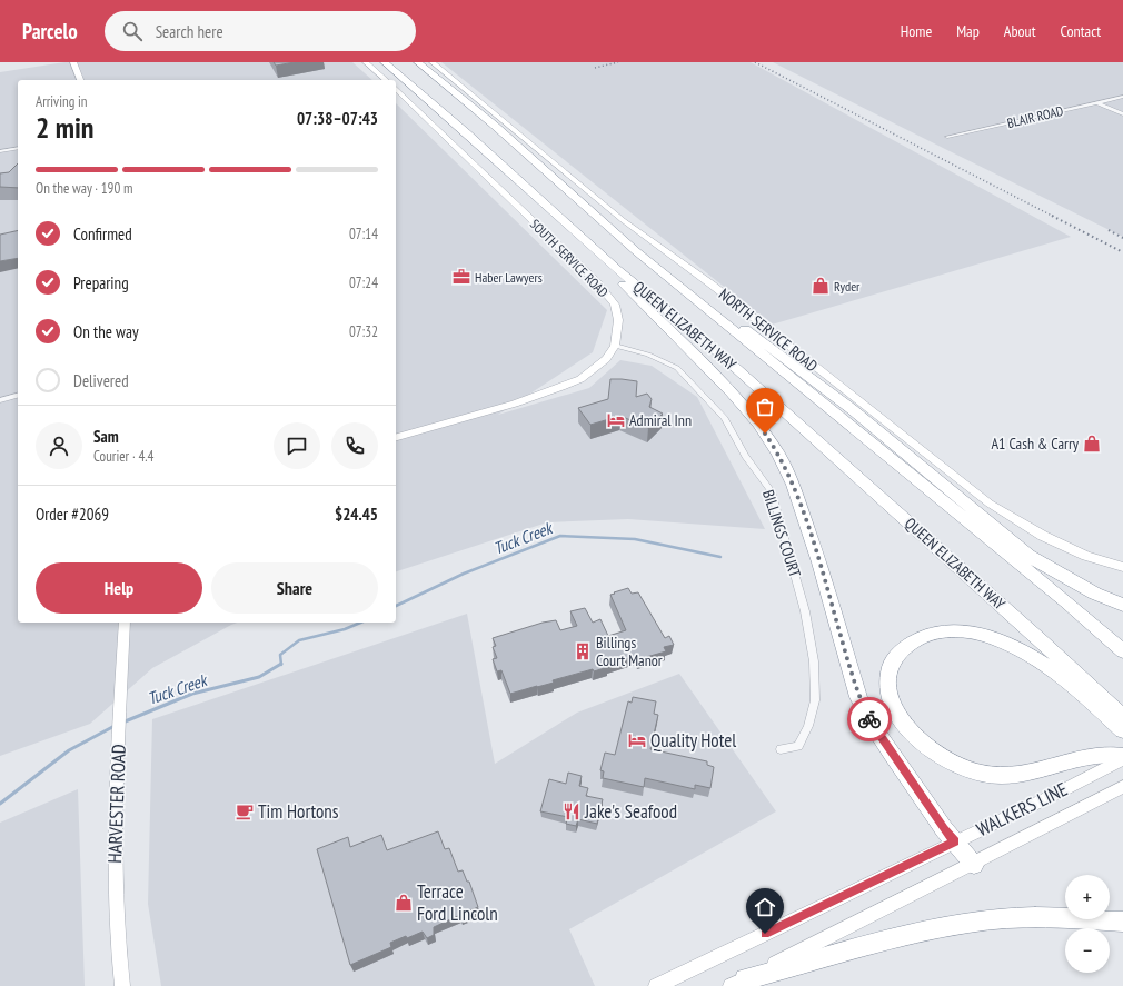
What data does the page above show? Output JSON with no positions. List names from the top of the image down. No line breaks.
{"streets":{"highway":["QUEEN ELIZABETH WAY"],"street":["BLAIR ROAD","SOUTH SERVICE ROAD","NORTH SERVICE ROAD","BILLINGS COURT","HARVESTER ROAD","WALKERS LINE"]},"crossings":[["SOUTH SERVICE ROAD","BILLINGS COURT"]],"water":["Tuck Creek"],"places":{"office":["Haber Lawyers"],"shop":["Ryder","A1 Cash & Carry","Terrace Ford Lincoln"],"hotel":["Admiral Inn","Quality Hotel"],"building":["Billings Court Manor"],"cafe":["Tim Hortons"],"restaurant":["Jake's Seafood"]},"page":{"header":"Parcelo","search":"Search here","nav":["Home","Map","About","Contact"],"heading":["2 min","Arriving in","07:38–07:43"],"panel":["Sam","Courier · 4.4","Order #2069","$24.45"],"bar":"On the way · 190 m","list":[["Confirmed","07:14"],["Preparing","07:24"],["On the way","07:32"],"Delivered"],"buttons":["Help","Share"],"map_buttons":["+","−"]}}
